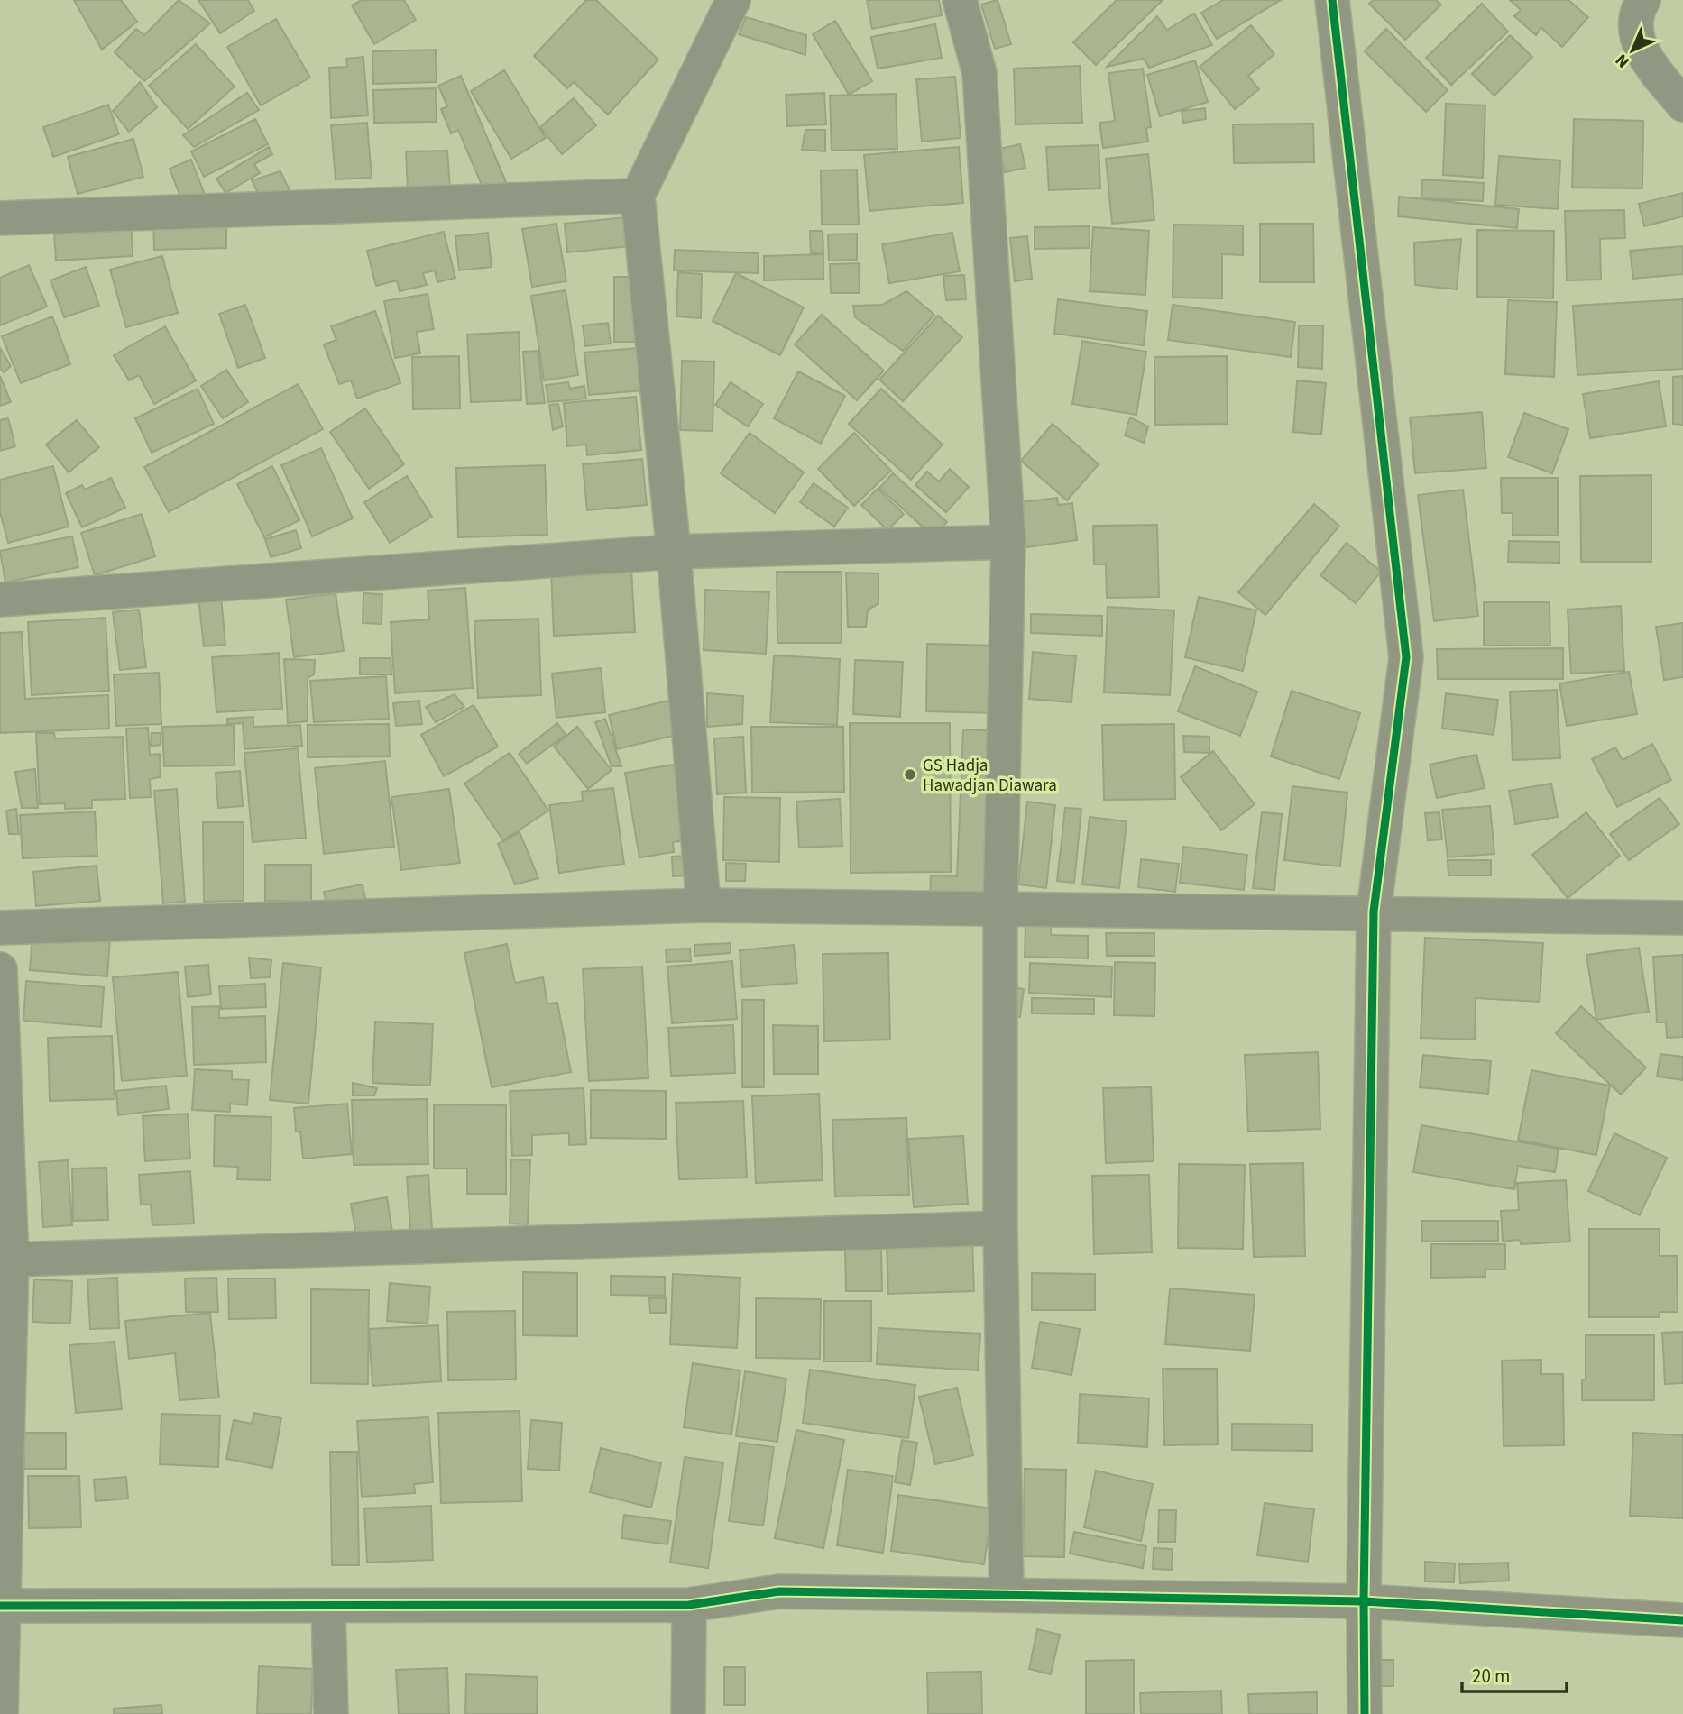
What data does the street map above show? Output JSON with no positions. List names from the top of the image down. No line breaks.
{"places":["GS Hadja Hawadjan Diawara"],"scale_bar":"20 m","north":"bottom left"}
